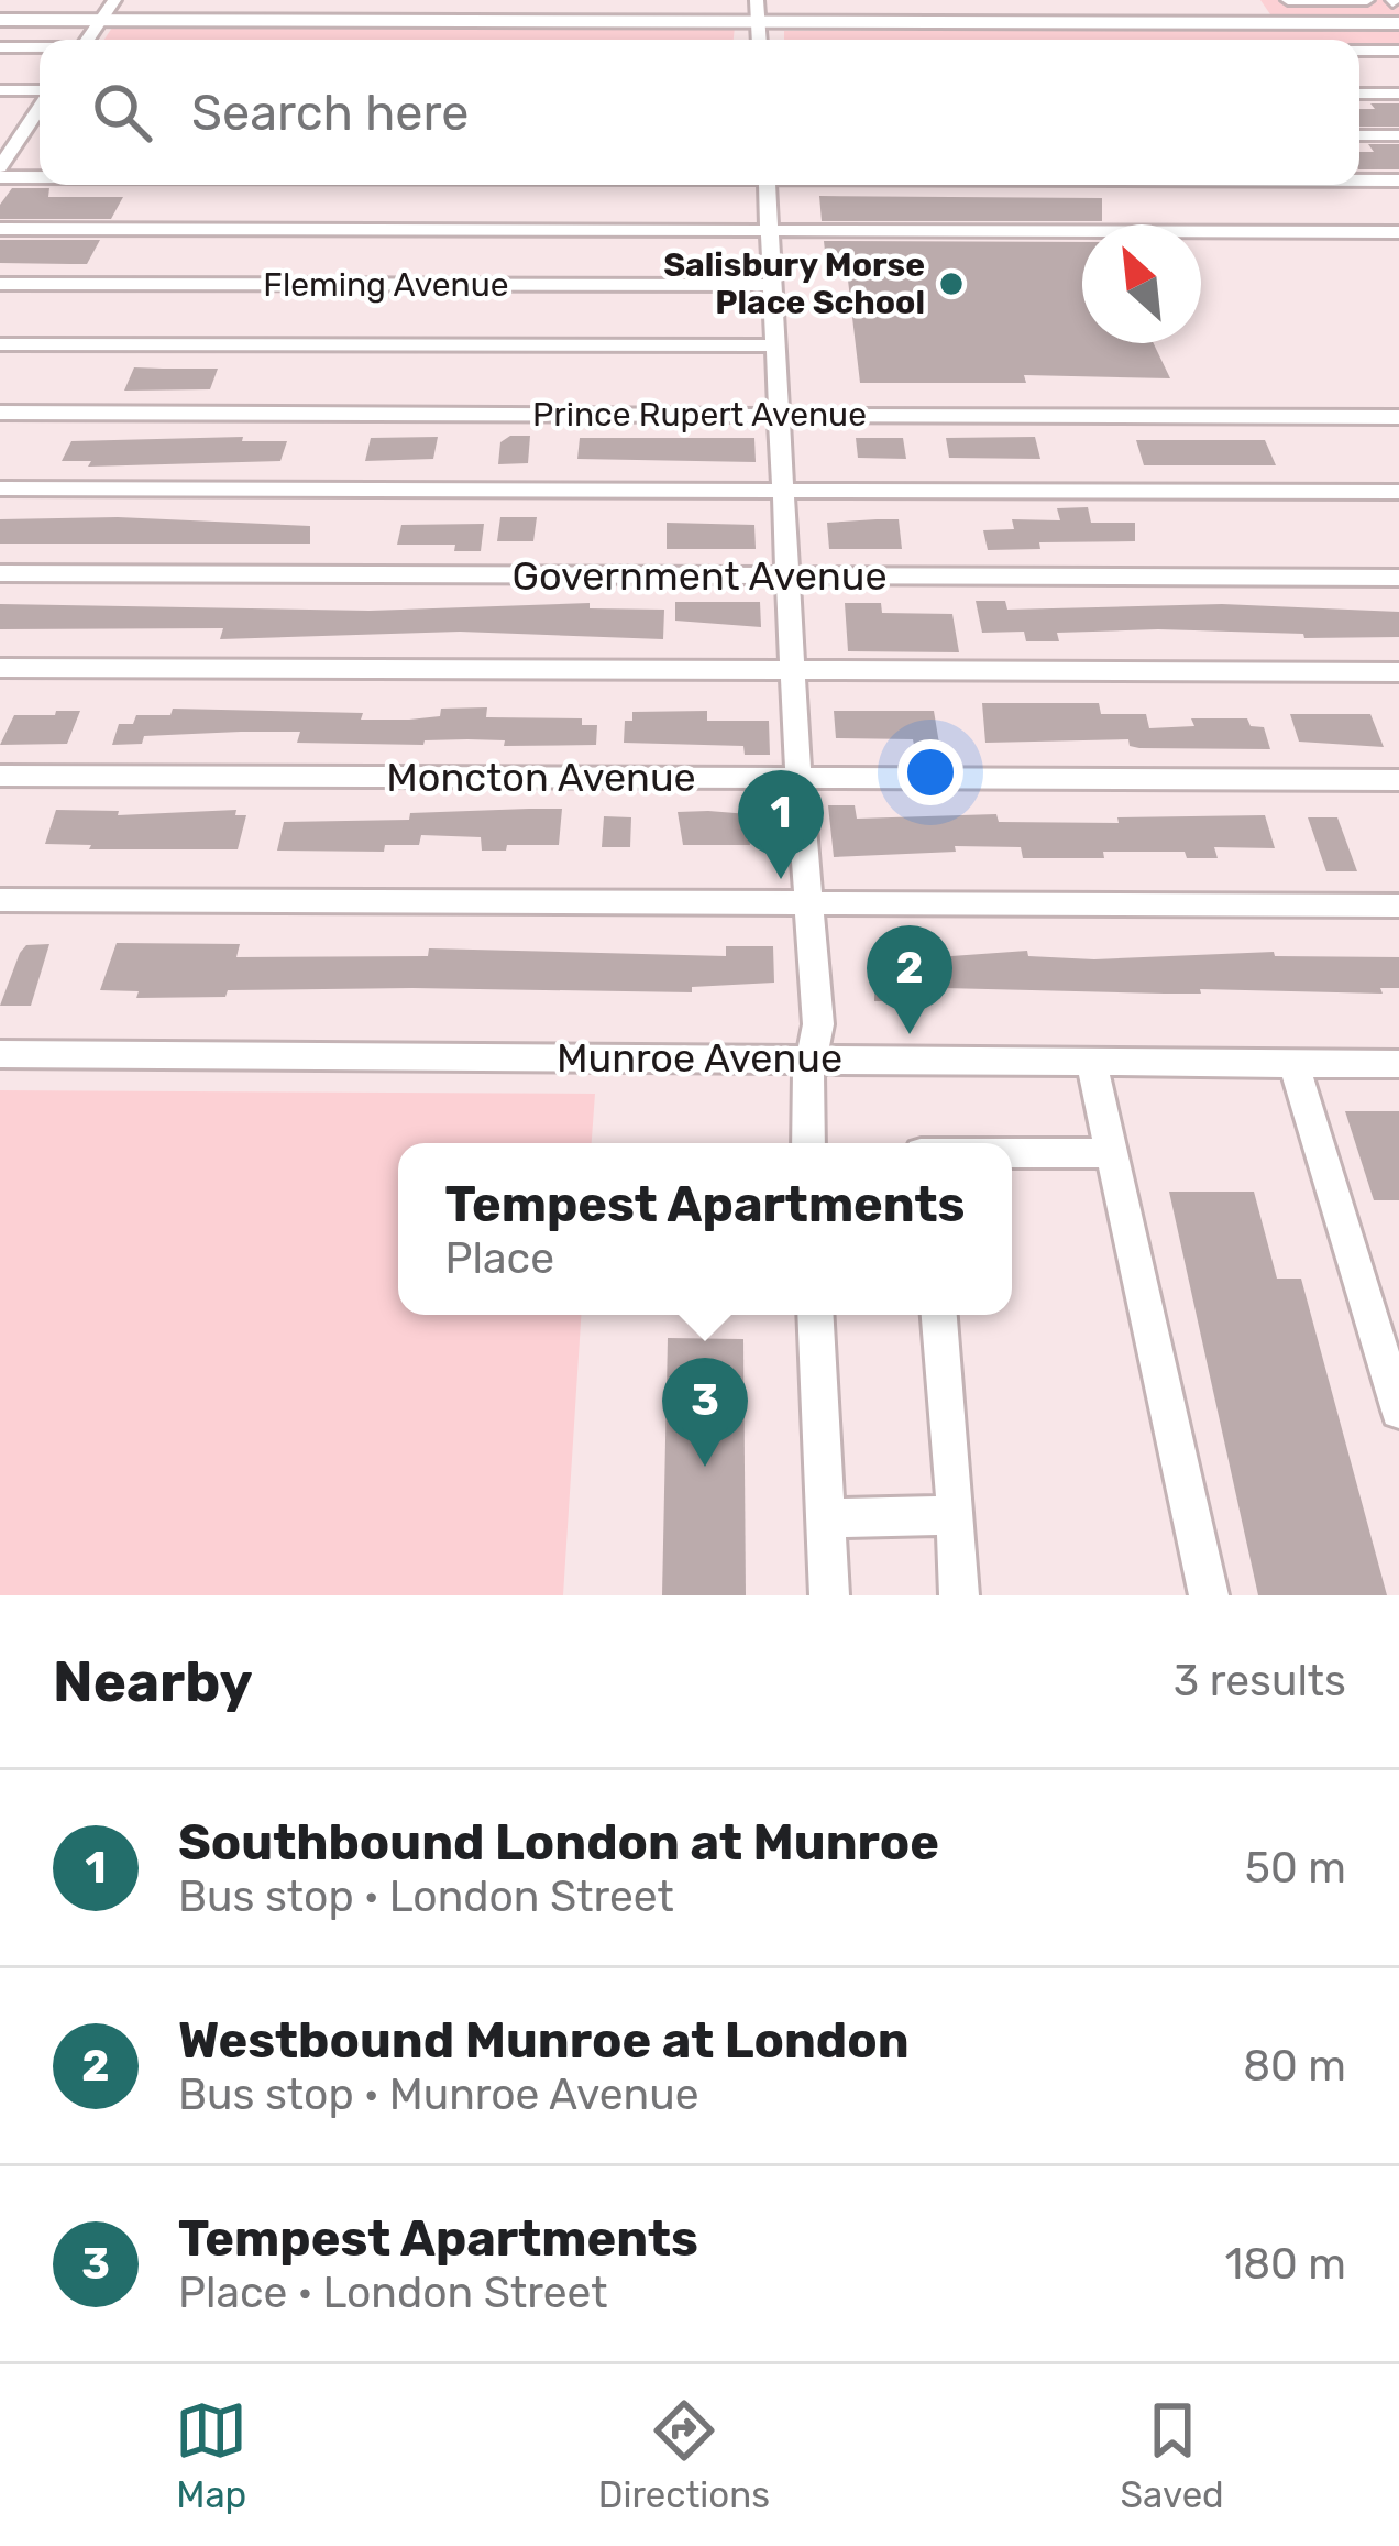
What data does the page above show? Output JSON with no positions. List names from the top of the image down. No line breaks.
{"streets":{"street":["Fleming Avenue","Prince Rupert Avenue","Government Avenue","Moncton Avenue","Munroe Avenue"]},"places":["Salisbury Morse Place School"],"north":"top left","page":{"search":"Search here","pins":["1","2","3"],"popup":["Tempest Apartments","Place"],"heading":["Nearby","3 results"],"list":[{"mark":"1","name":"Southbound London at Munroe","note":"Bus stop · London Street","value":"50 m"},{"mark":"2","name":"Westbound Munroe at London","note":"Bus stop · Munroe Avenue","value":"80 m"},{"mark":"3","name":"Tempest Apartments","note":"Place · London Street","value":"180 m"}],"nav":["Map","Directions","Saved"]}}
